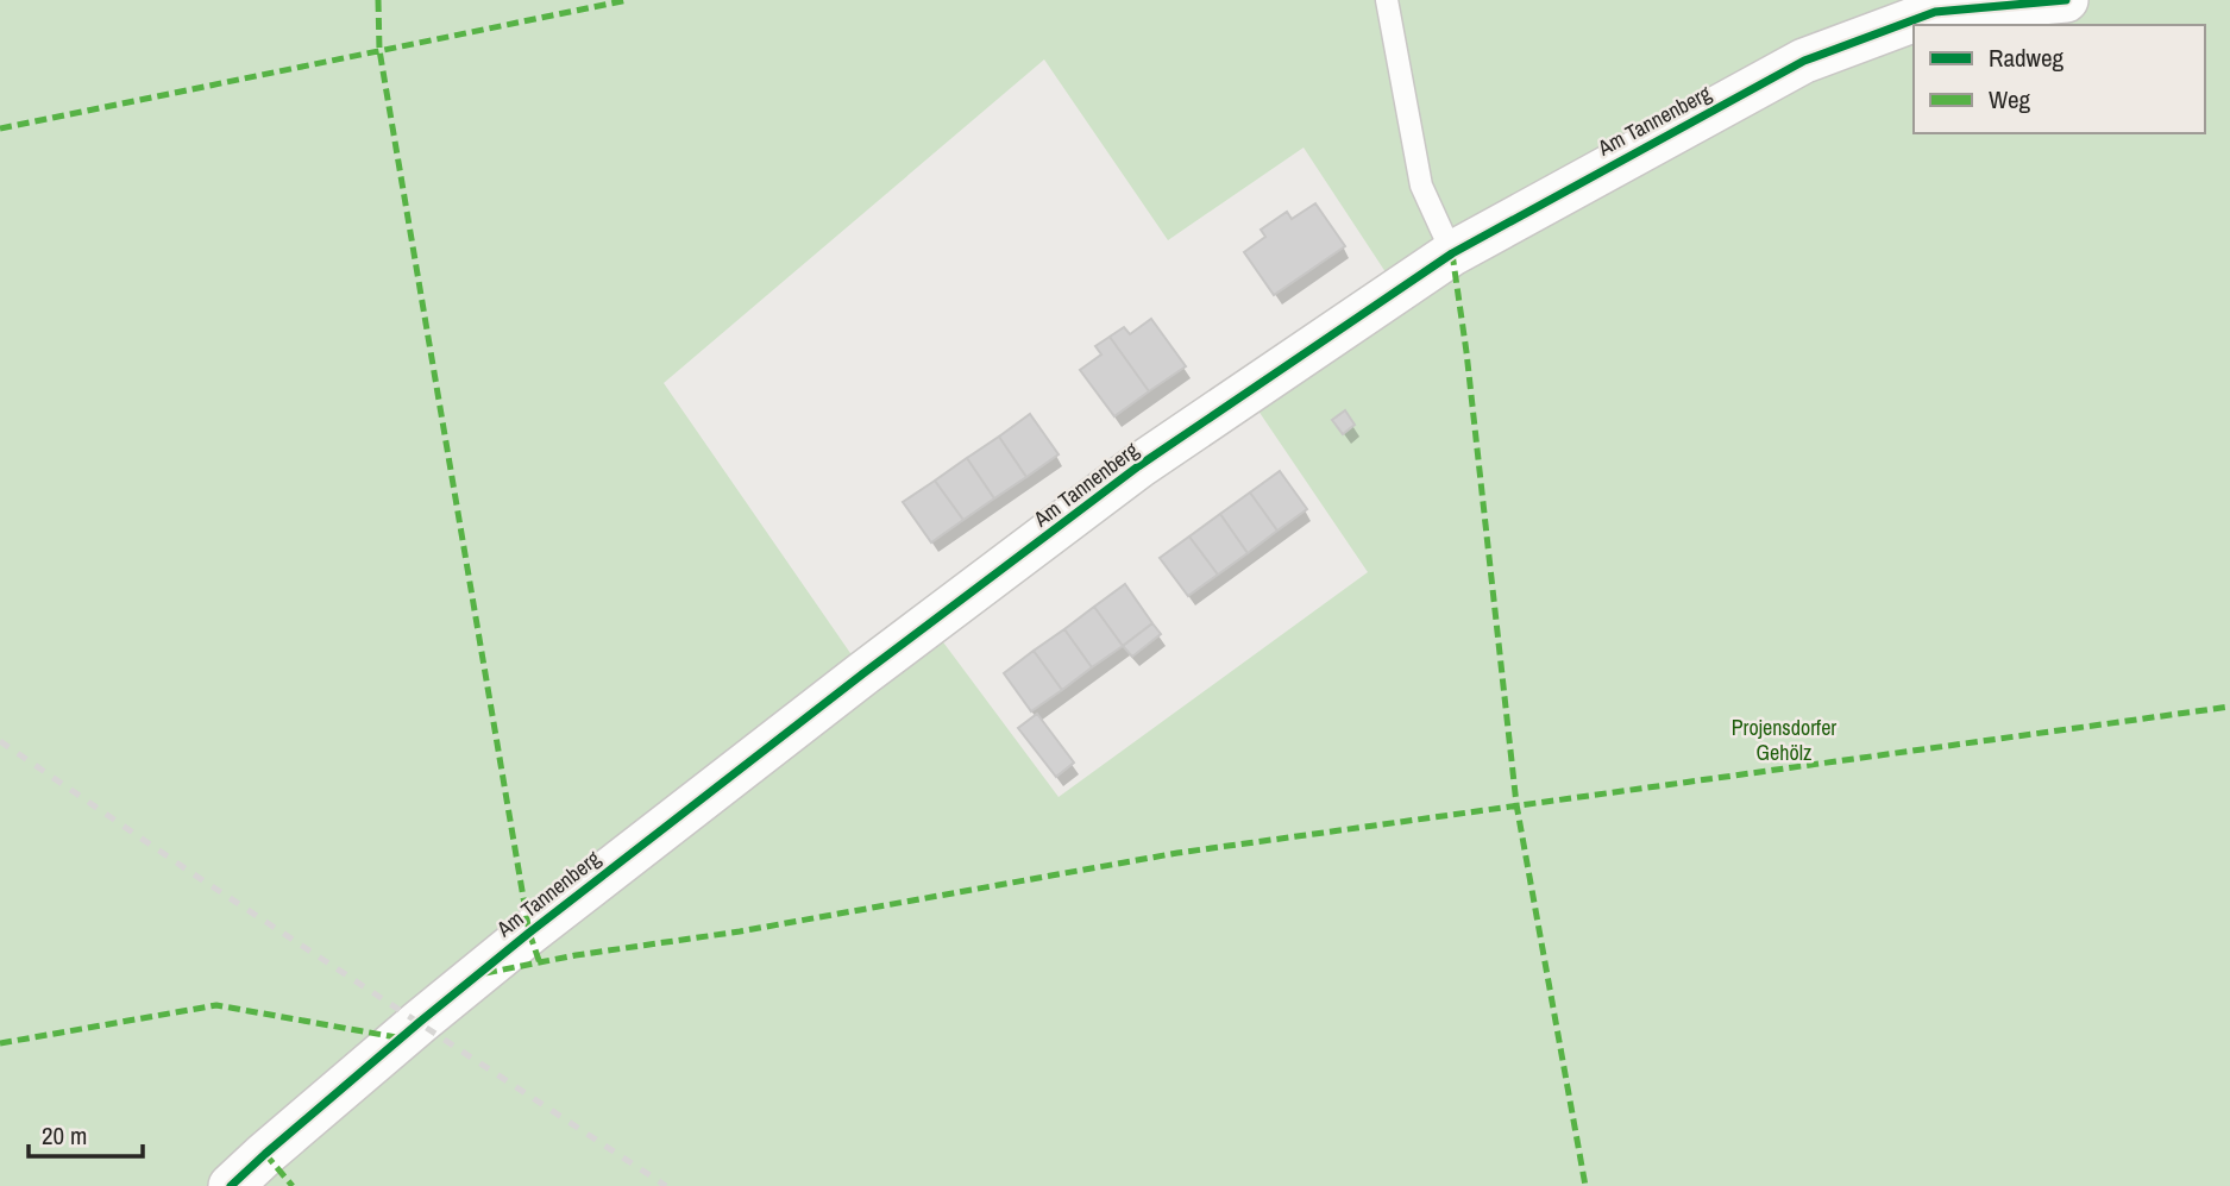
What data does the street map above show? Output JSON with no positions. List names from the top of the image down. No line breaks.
{"streets":{"street":["Am Tannenberg"]},"parks":["Projensdorfer Gehölz"],"legend":["Radweg","Weg"],"scale_bar":"20 m"}
